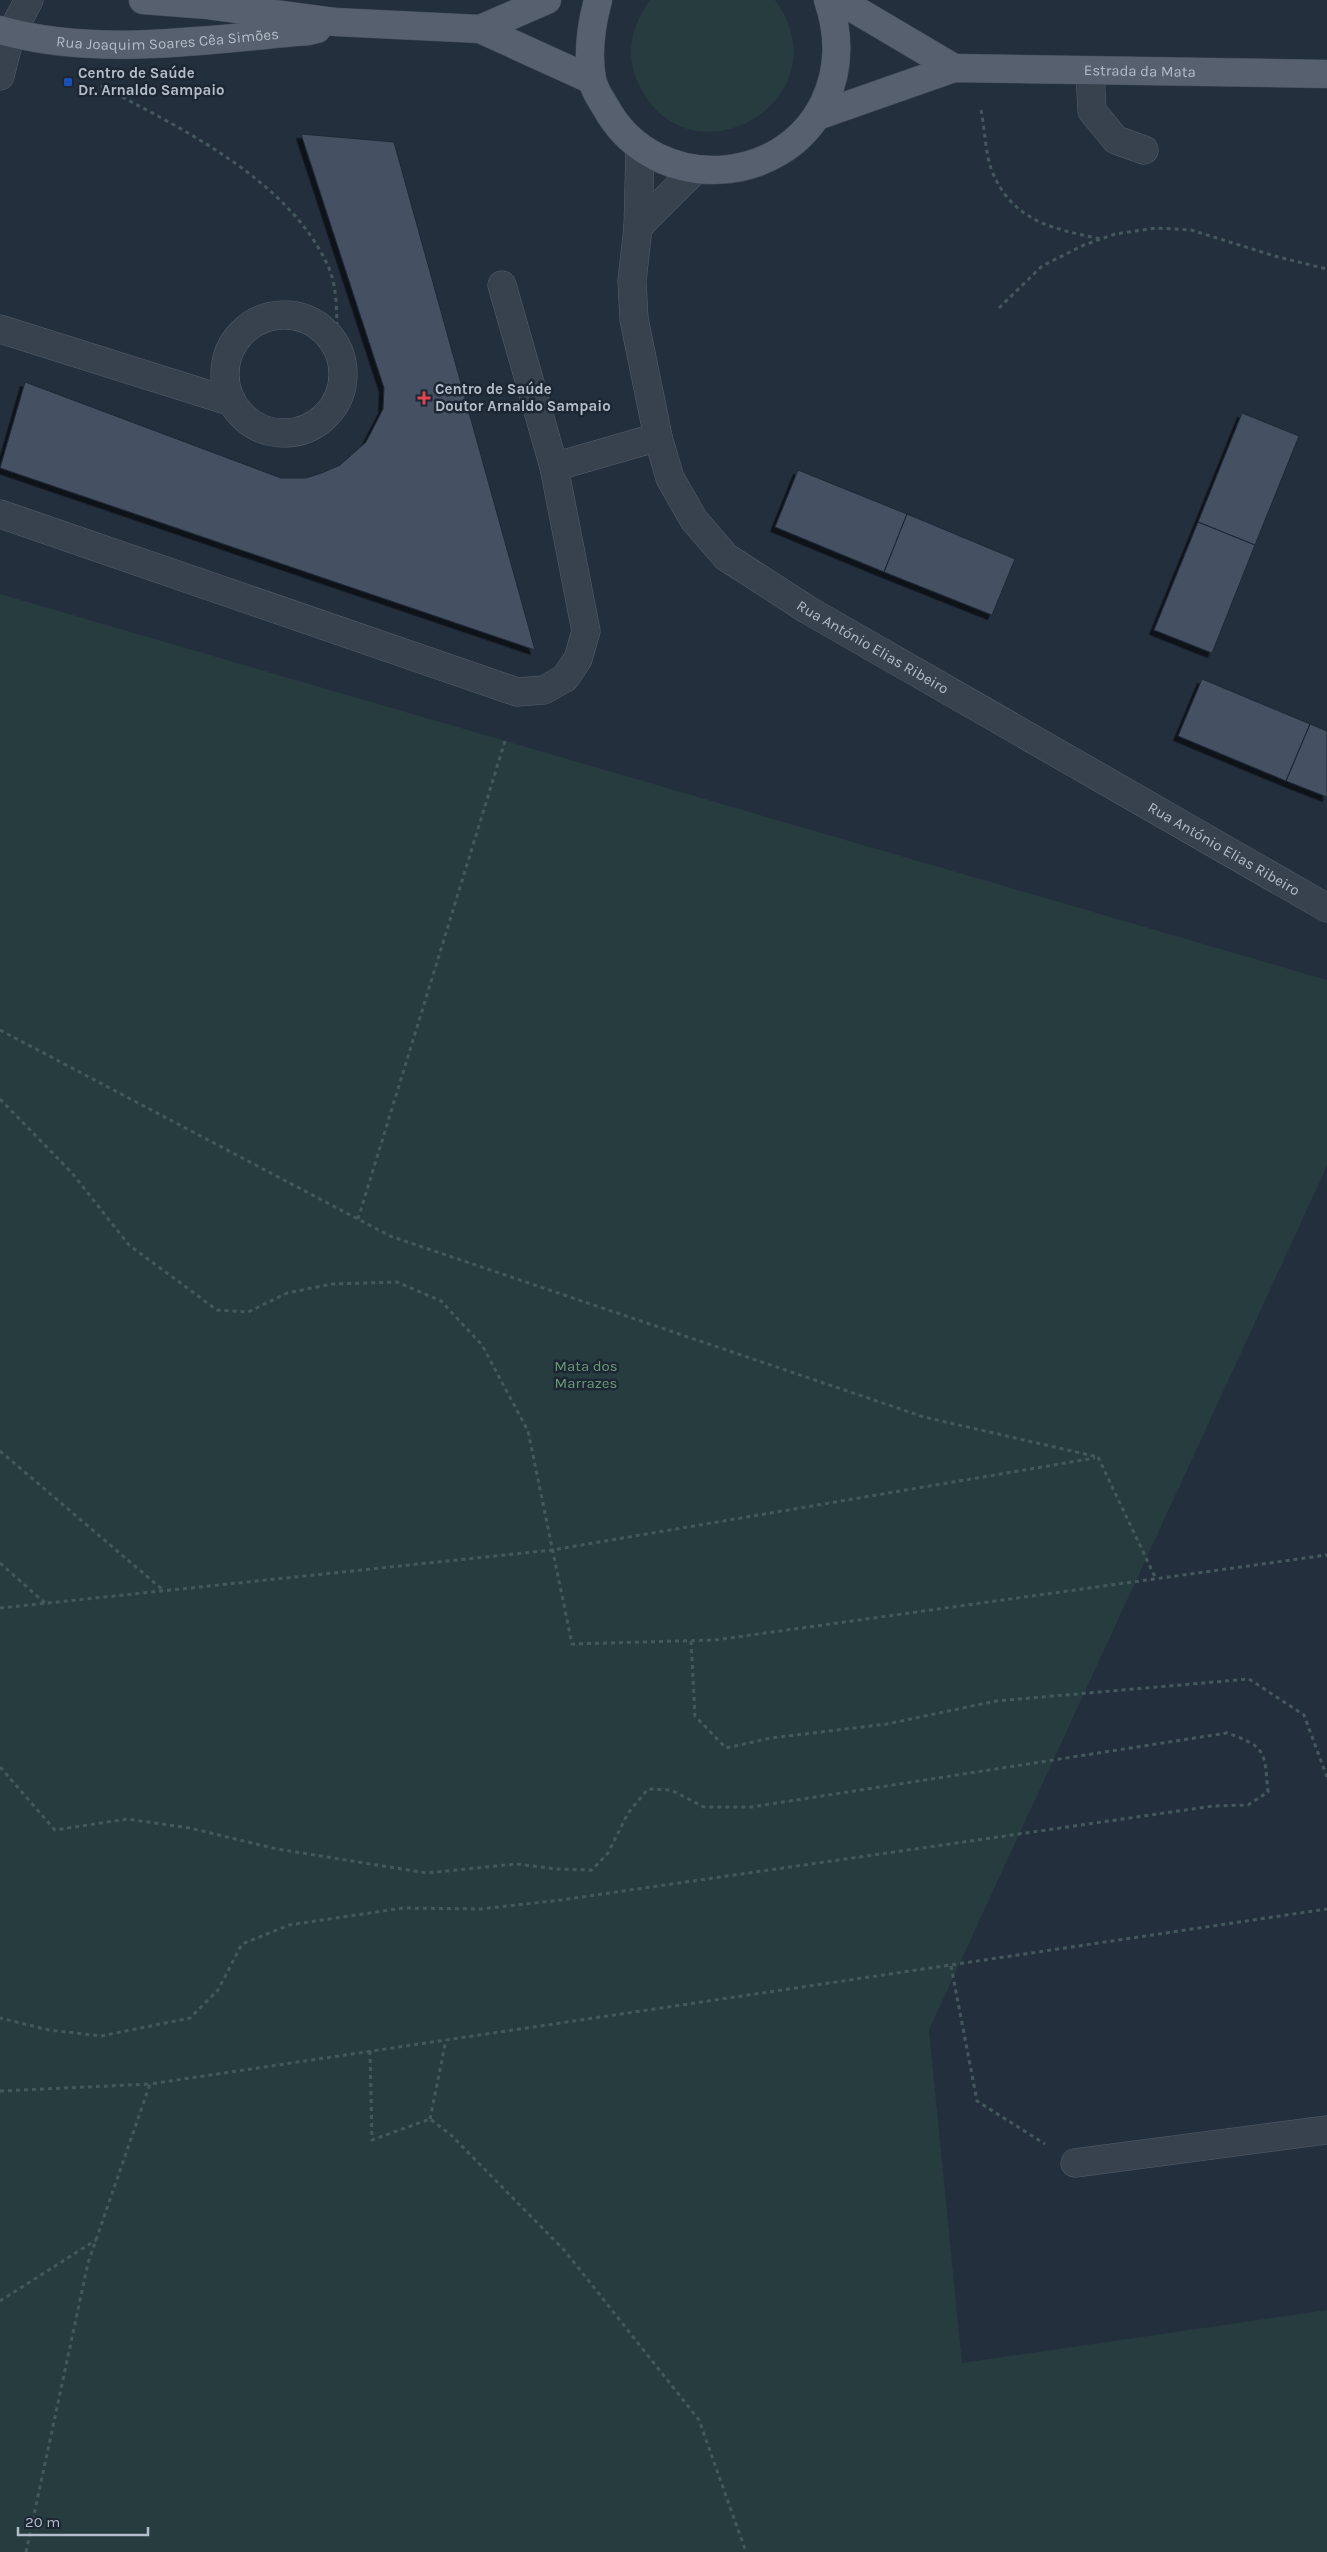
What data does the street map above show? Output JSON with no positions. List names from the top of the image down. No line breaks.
{"streets":{"main road":["Rua Joaquim Soares Cêa Simões","Estrada da Mata"],"street":["Rua António Elias Ribeiro"]},"parks":["Mata dos Marrazes"],"places":{"transit":["Centro de Saúde Dr. Arnaldo Sampaio"],"health":["Centro de Saúde Doutor Arnaldo Sampaio"]},"scale_bar":"20 m"}
